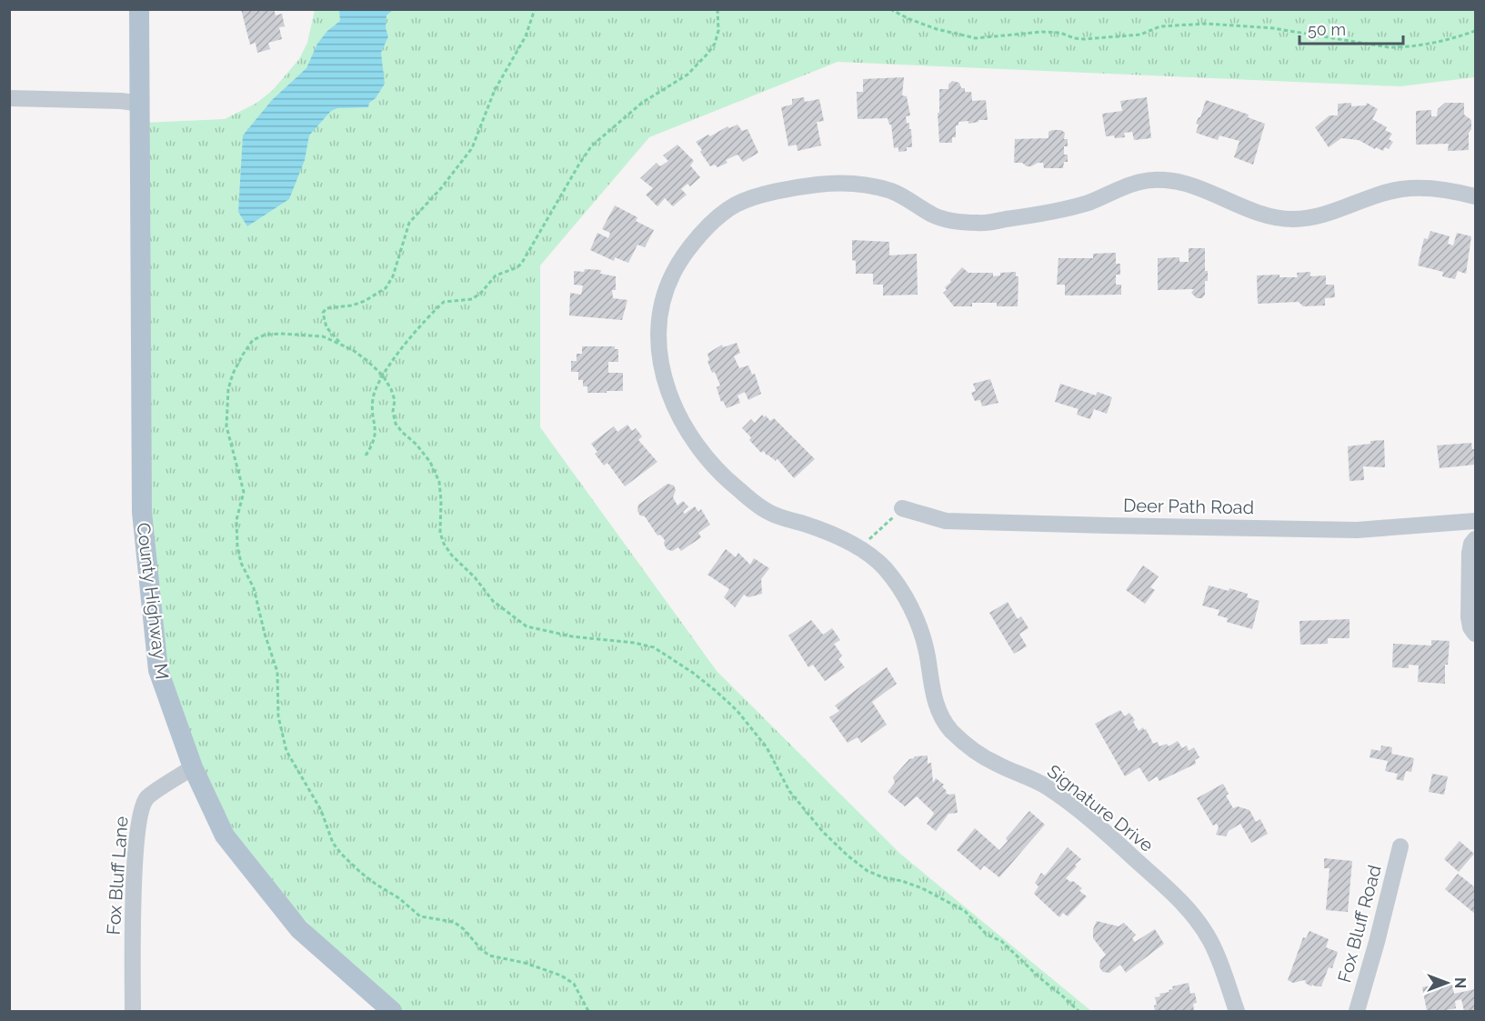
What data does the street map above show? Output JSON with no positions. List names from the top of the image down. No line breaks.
{"streets":{"main road":["County Highway M"],"street":["Deer Path Road","Signature Drive","Fox Bluff Lane","Fox Bluff Road"]},"crossings":[["County Highway M","Fox Bluff Lane"]],"scale_bar":"50 m","north":"right"}
